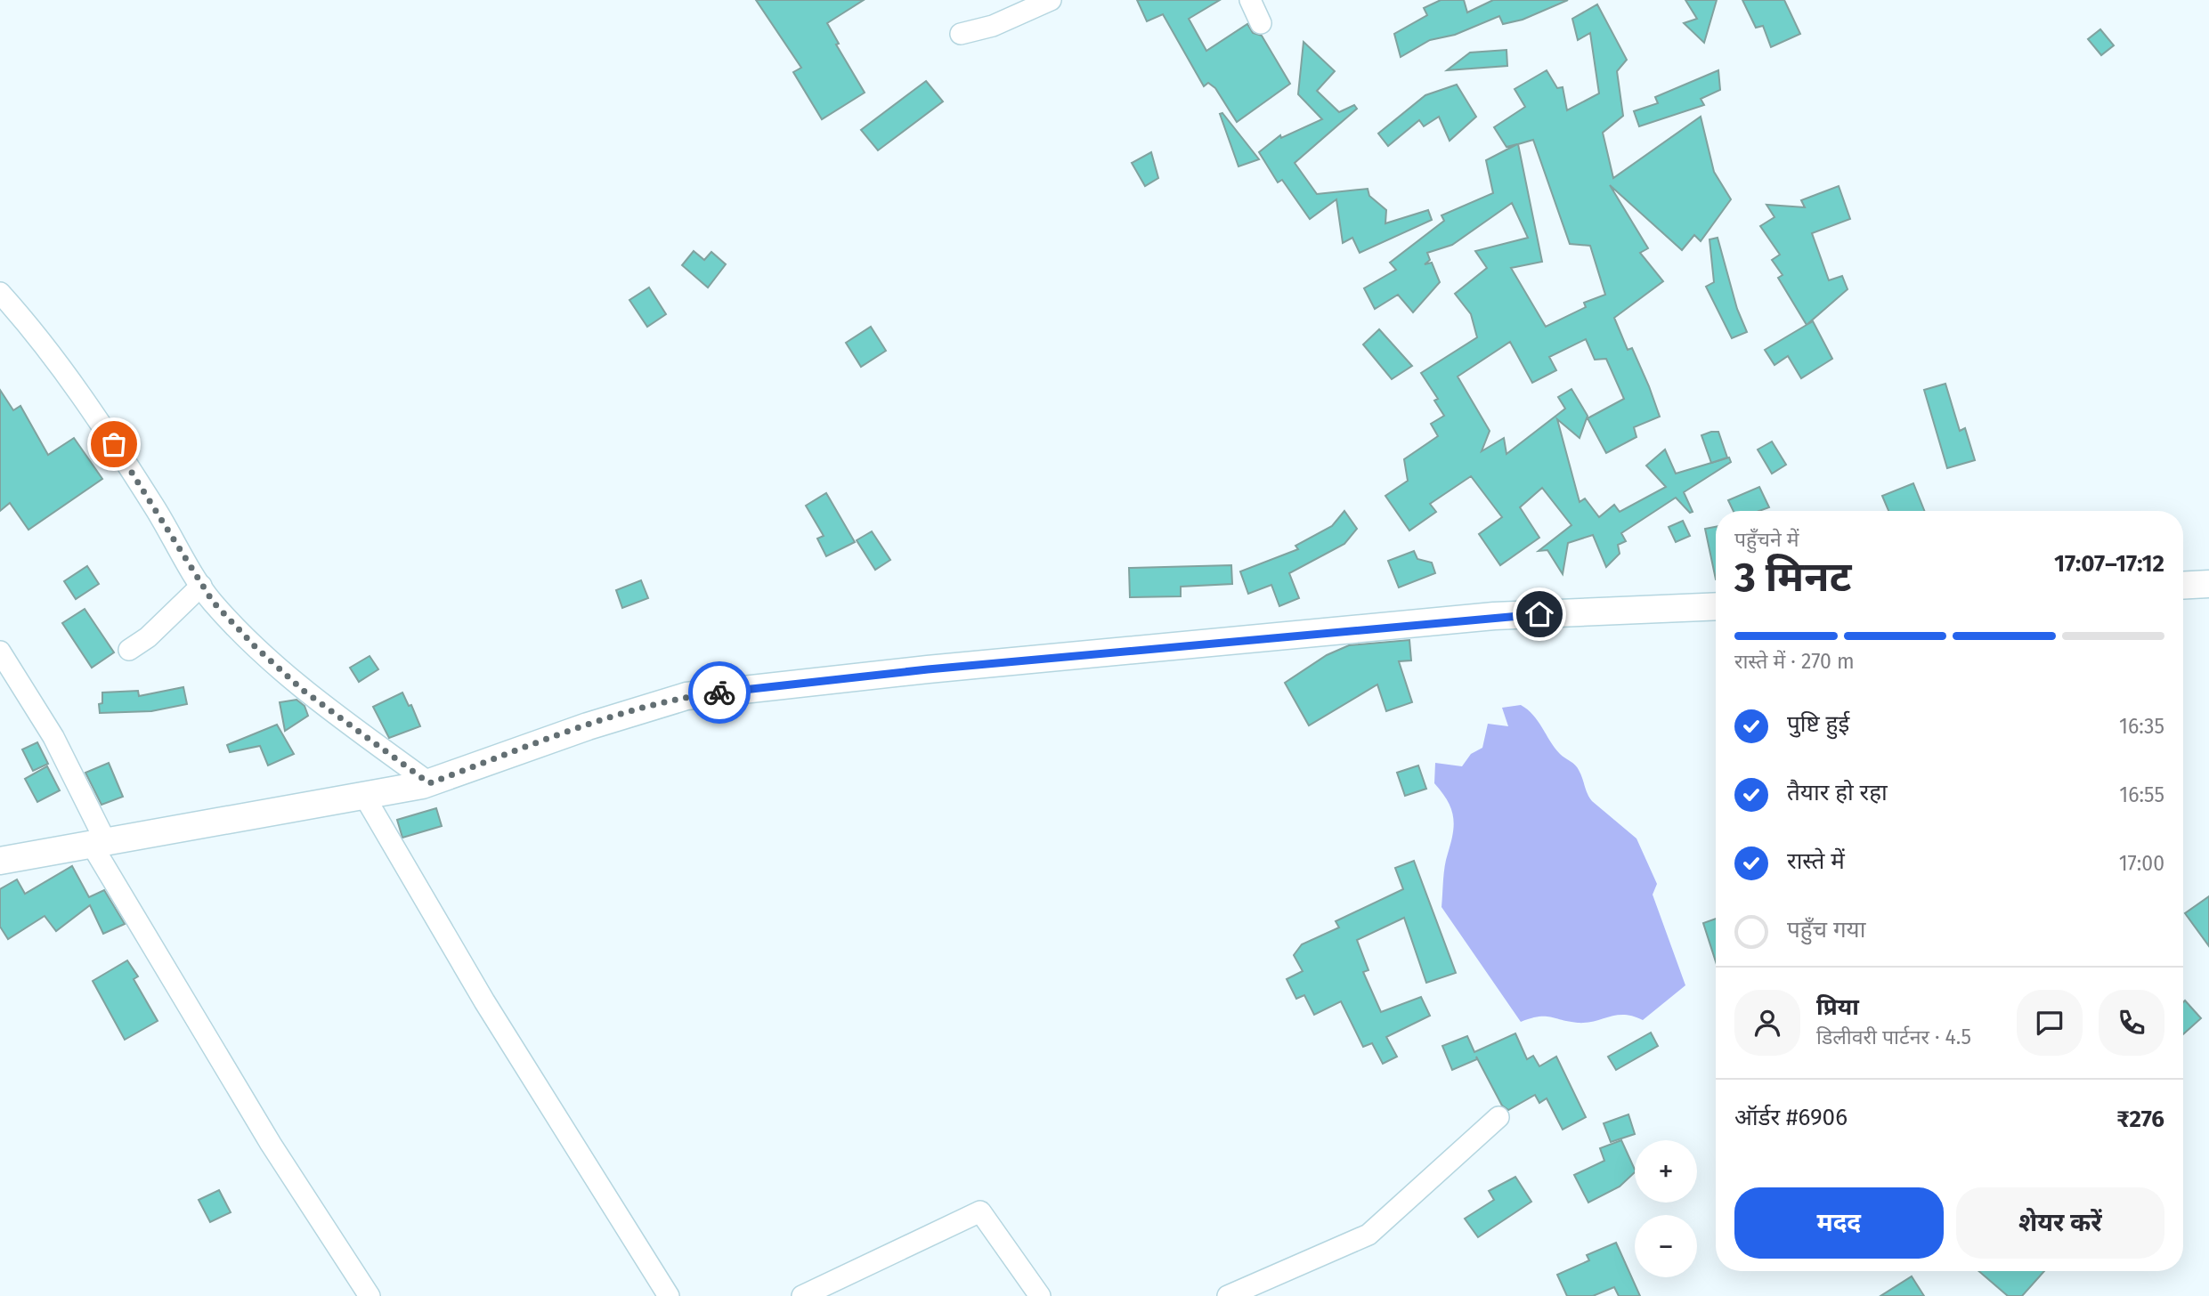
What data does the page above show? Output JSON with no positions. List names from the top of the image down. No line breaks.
{"page":{"heading":["3 मिनट","पहुँचने में","17:07–17:12"],"panel":["प्रिया","डिलीवरी पार्टनर · 4.5","ऑर्डर #6906","₹276"],"bar":"रास्ते में · 270 m","list":[["पुष्टि हुई","16:35"],["तैयार हो रहा","16:55"],["रास्ते में","17:00"],"पहुँच गया"],"map_buttons":["+","−"],"buttons":["मदद","शेयर करें"]}}
